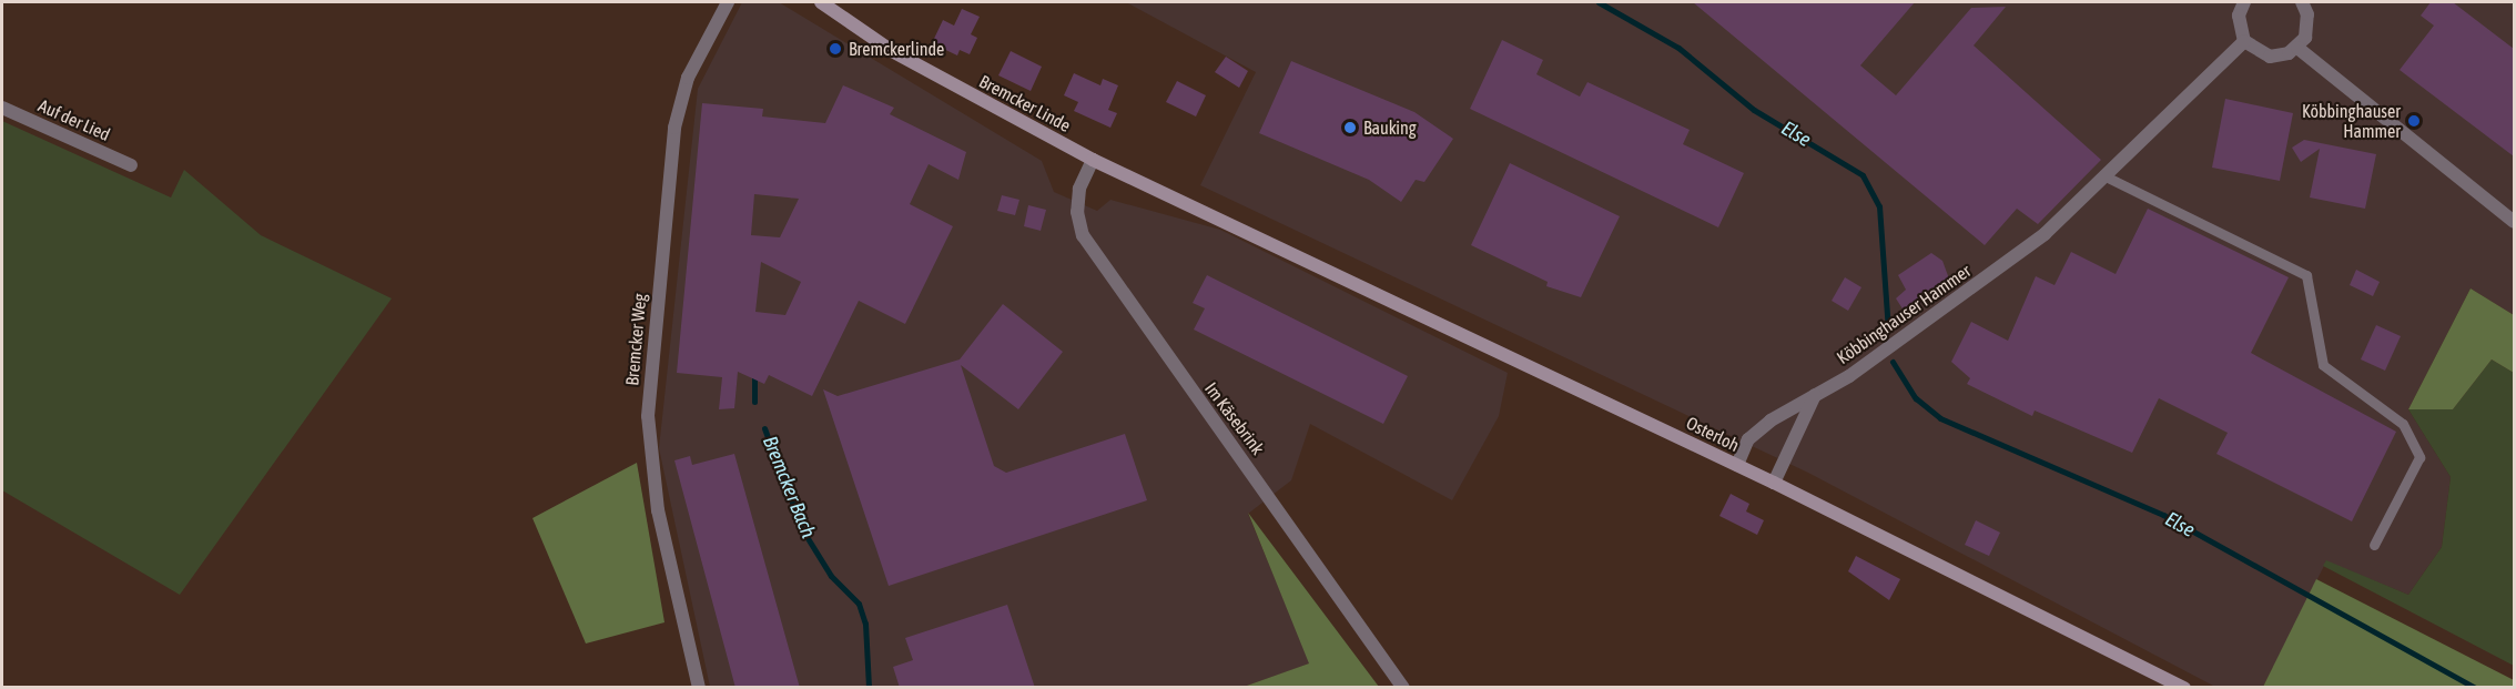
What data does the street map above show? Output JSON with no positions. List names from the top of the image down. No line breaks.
{"streets":{"main road":["Bremcker Linde","Osterloh"],"street":["Auf der Lied","Köbbinghauser Hammer","Bremcker Weg","Im Käsebrink"]},"crossings":[["Bremcker Linde","Im Käsebrink"],["Bremcker Linde","Osterloh"],["Köbbinghauser Hammer","Osterloh"]],"water":["Else","Bremcker Bach"],"places":["Bremckerlinde","Köbbinghauser Hammer","Bauking"]}
